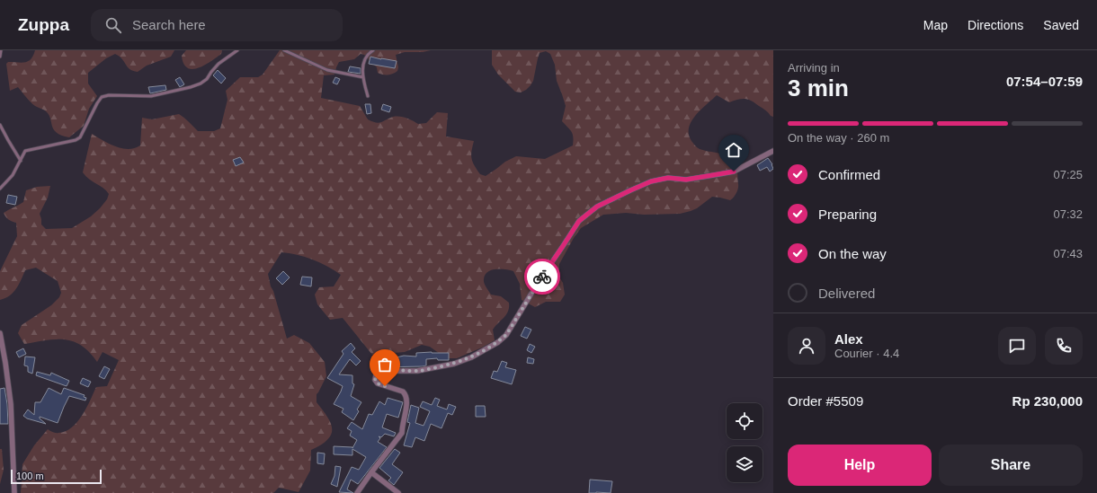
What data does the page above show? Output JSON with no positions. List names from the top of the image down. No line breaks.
{"scale_bar":"100 m","page":{"header":"Zuppa","search":"Search here","nav":["Map","Directions","Saved"],"heading":["3 min","Arriving in","07:54–07:59"],"panel":["Alex","Courier · 4.4","Order #5509","Rp 230,000"],"bar":"On the way · 260 m","list":[["Confirmed","07:25"],["Preparing","07:32"],["On the way","07:43"],"Delivered"],"buttons":["Help","Share"],"scale":"100 m"}}
